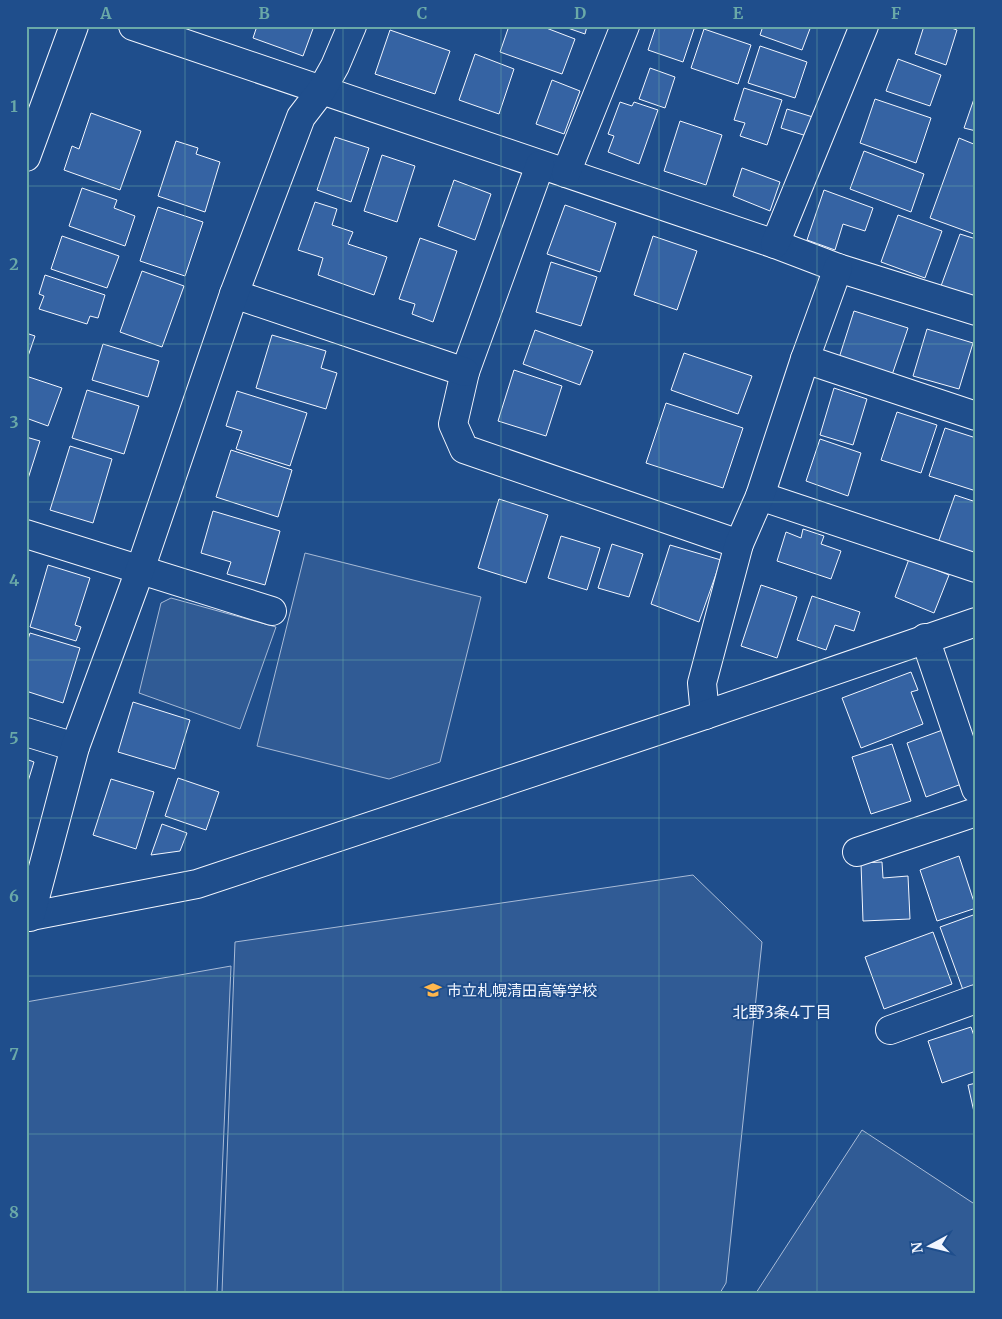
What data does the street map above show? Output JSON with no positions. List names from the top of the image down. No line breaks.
{"districts":["北野3条4丁目"],"places":{"school or university":["市立札幌清田高等学校"]},"north":"left","grid":{"columns":["A","B","C","D","E","F"],"rows":["1","2","3","4","5","6","7","8"]}}
